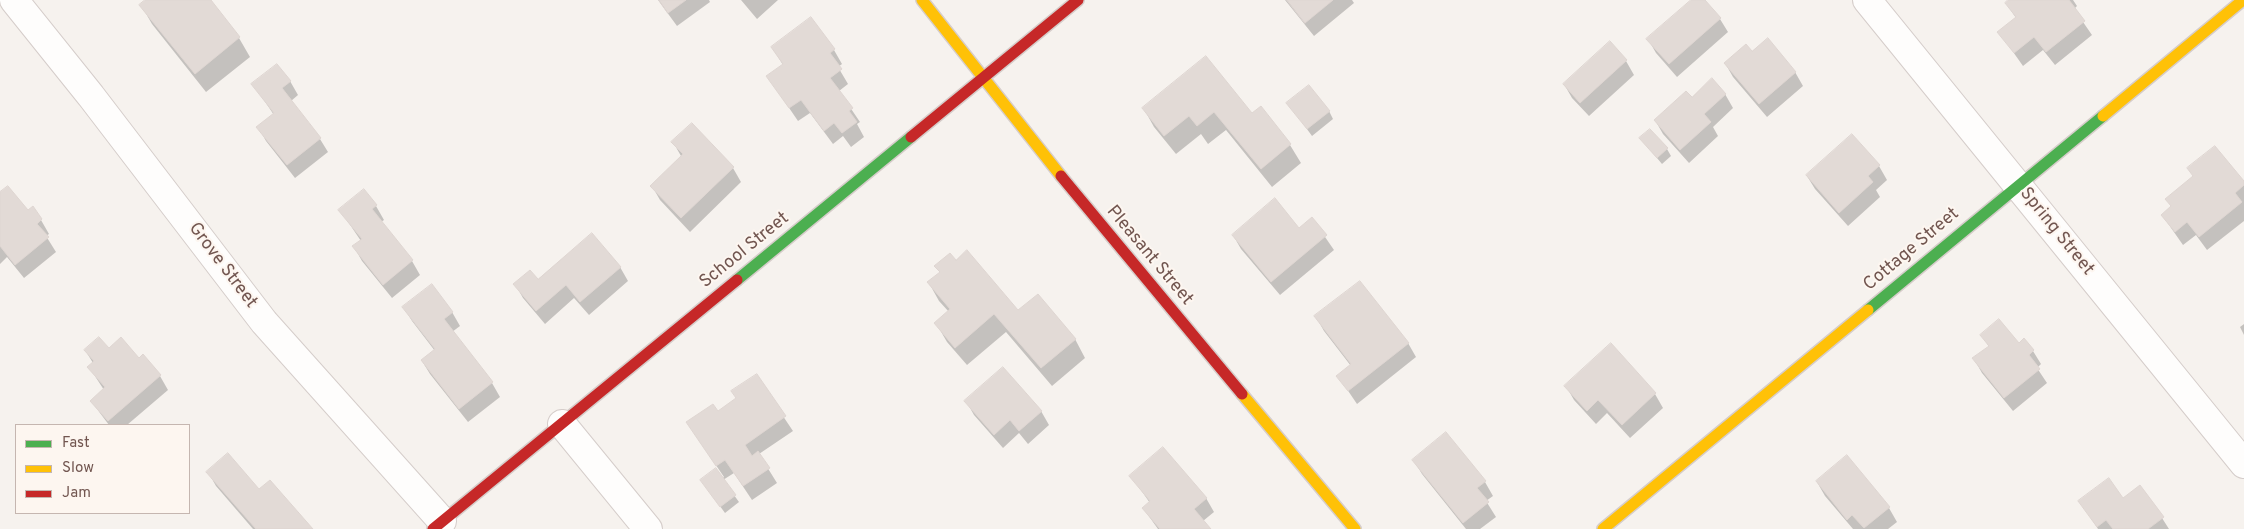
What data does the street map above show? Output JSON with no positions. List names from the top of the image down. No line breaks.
{"streets":{"street":["Spring Street","Cottage Street","School Street","Pleasant Street","Grove Street"]},"crossings":[["Spring Street","Cottage Street"],["School Street","Pleasant Street"],["School Street","Grove Street"]],"legend":["Fast","Slow","Jam"]}
